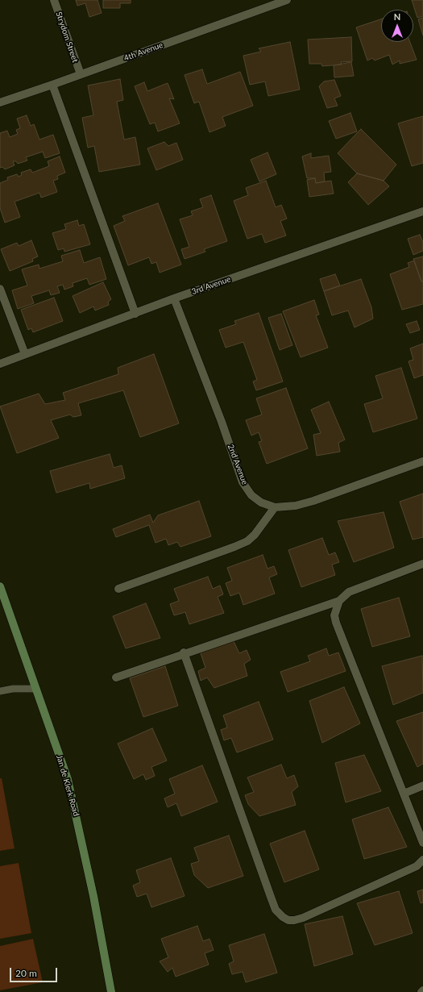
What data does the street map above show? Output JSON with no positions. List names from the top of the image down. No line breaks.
{"streets":{"street":["Strydom Street","4th Avenue","3rd Avenue","2nd Avenue","Jan de Klerk Road"]},"crossings":[["Strydom Street","4th Avenue"],["3rd Avenue","2nd Avenue"]],"scale_bar":"20 m","north":"top"}
